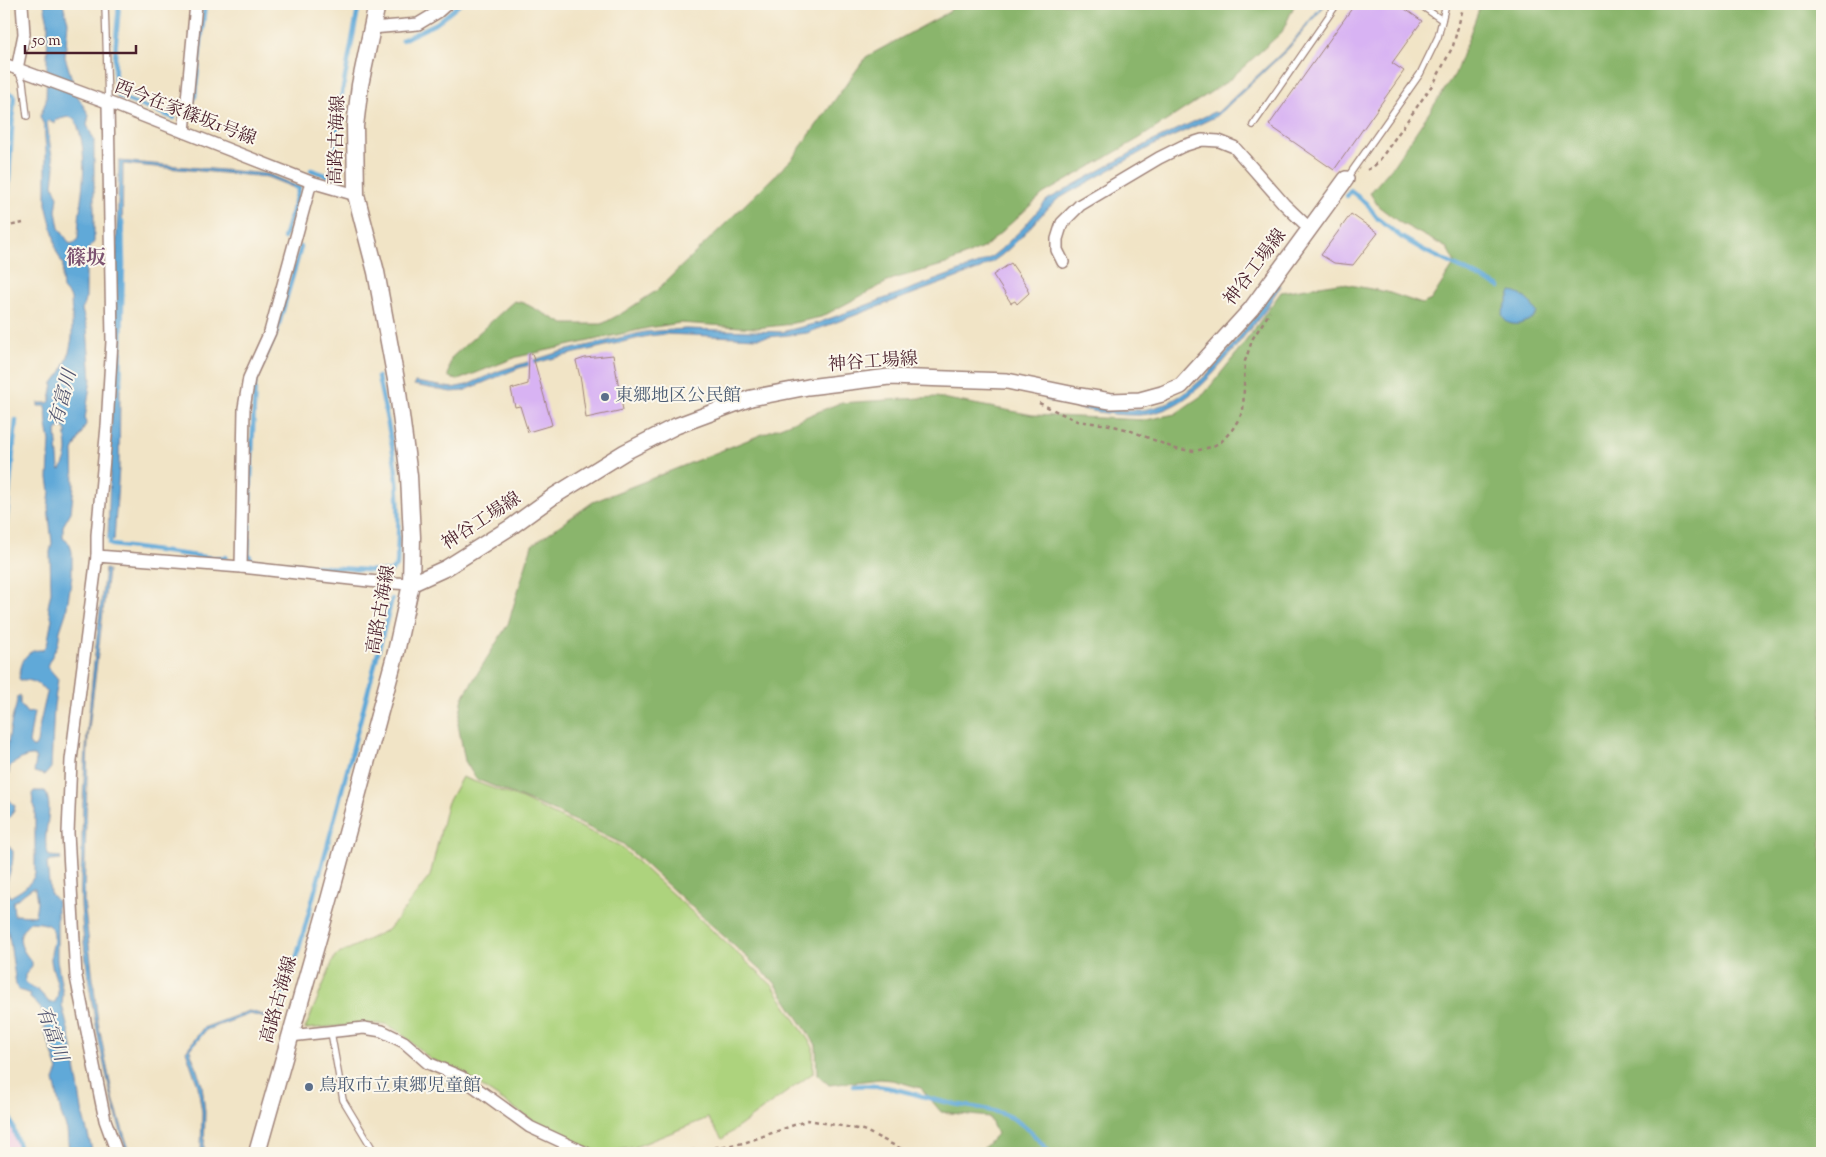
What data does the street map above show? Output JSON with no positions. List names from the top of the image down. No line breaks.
{"streets":{"main road":["高路古海線"],"street":["西今在家篠坂1号線","神谷工場線"]},"crossings":[["西今在家篠坂1号線","高路古海線"],["高路古海線","神谷工場線"]],"districts":["篠坂"],"water":["有富川"],"places":["東郷地区公民館","鳥取市立東郷児童館"],"scale_bar":"50 m"}
